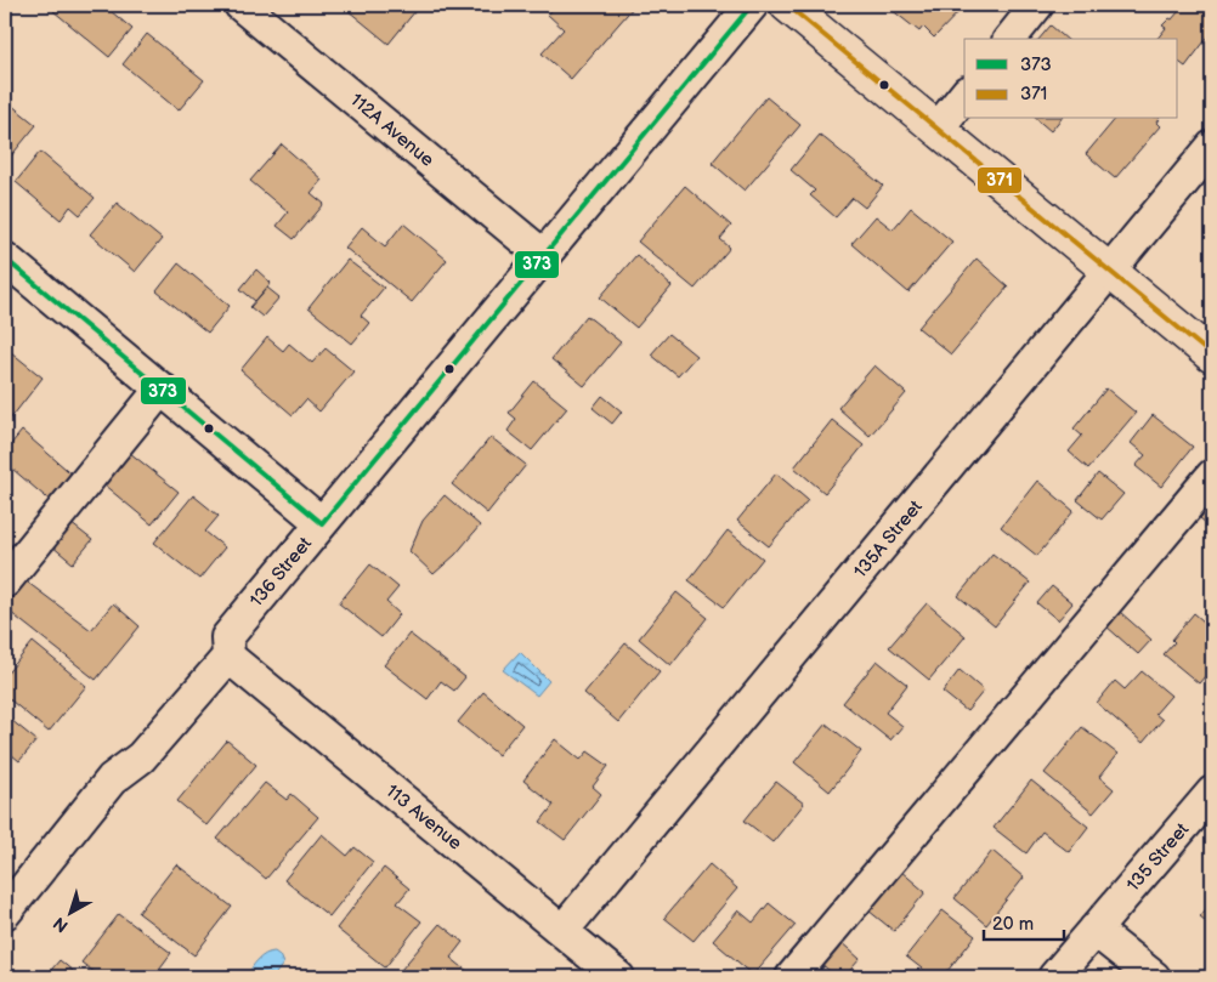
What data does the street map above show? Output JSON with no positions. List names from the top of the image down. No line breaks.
{"streets":{"street":["112A Avenue","135A Street","136 Street","113 Avenue","135 Street"]},"crossings":[["112A Avenue","136 Street"],["135A Street","113 Avenue"],["136 Street","113 Avenue"]],"lines":["transit line 373","transit line 371"],"legend":["373","371"],"scale_bar":"20 m","north":"bottom left"}
